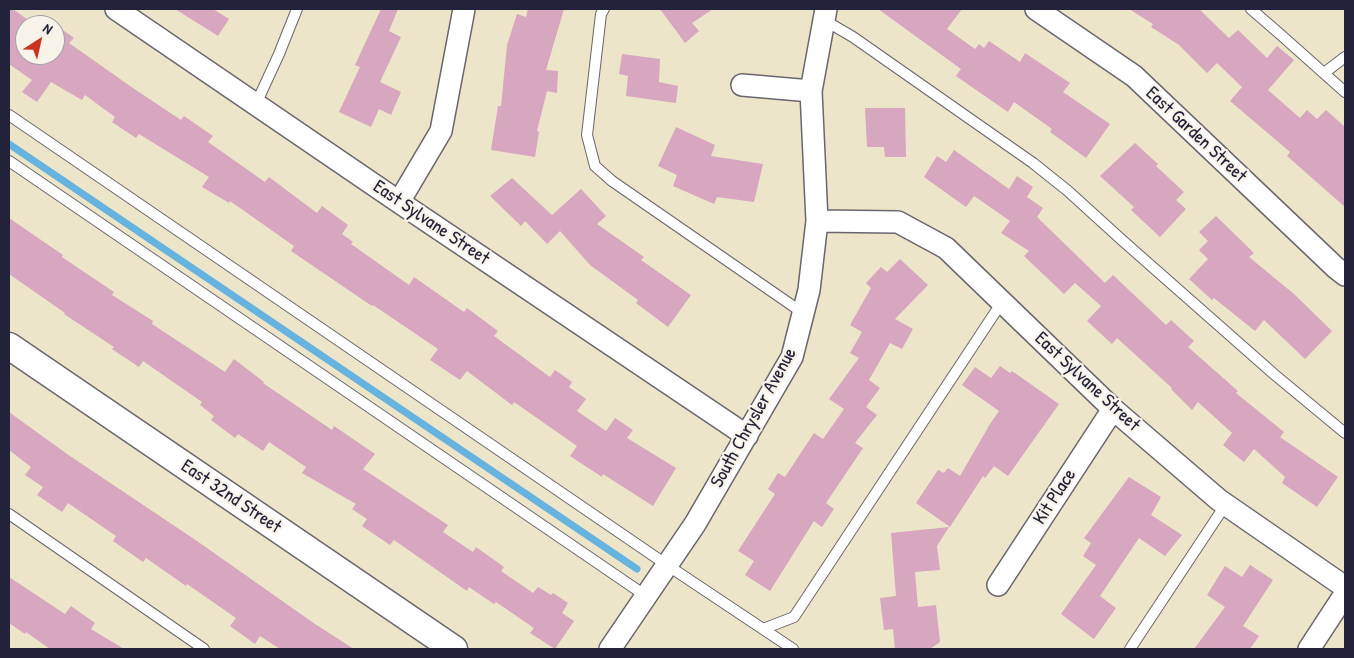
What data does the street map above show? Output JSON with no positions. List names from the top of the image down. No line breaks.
{"streets":{"street":["East Garden Street","East Sylvane Street","South Chrysler Avenue","East 32nd Street","Kit Place"]},"crossings":[["East Sylvane Street","South Chrysler Avenue"],["East Sylvane Street","Kit Place"]],"north":"top right"}
